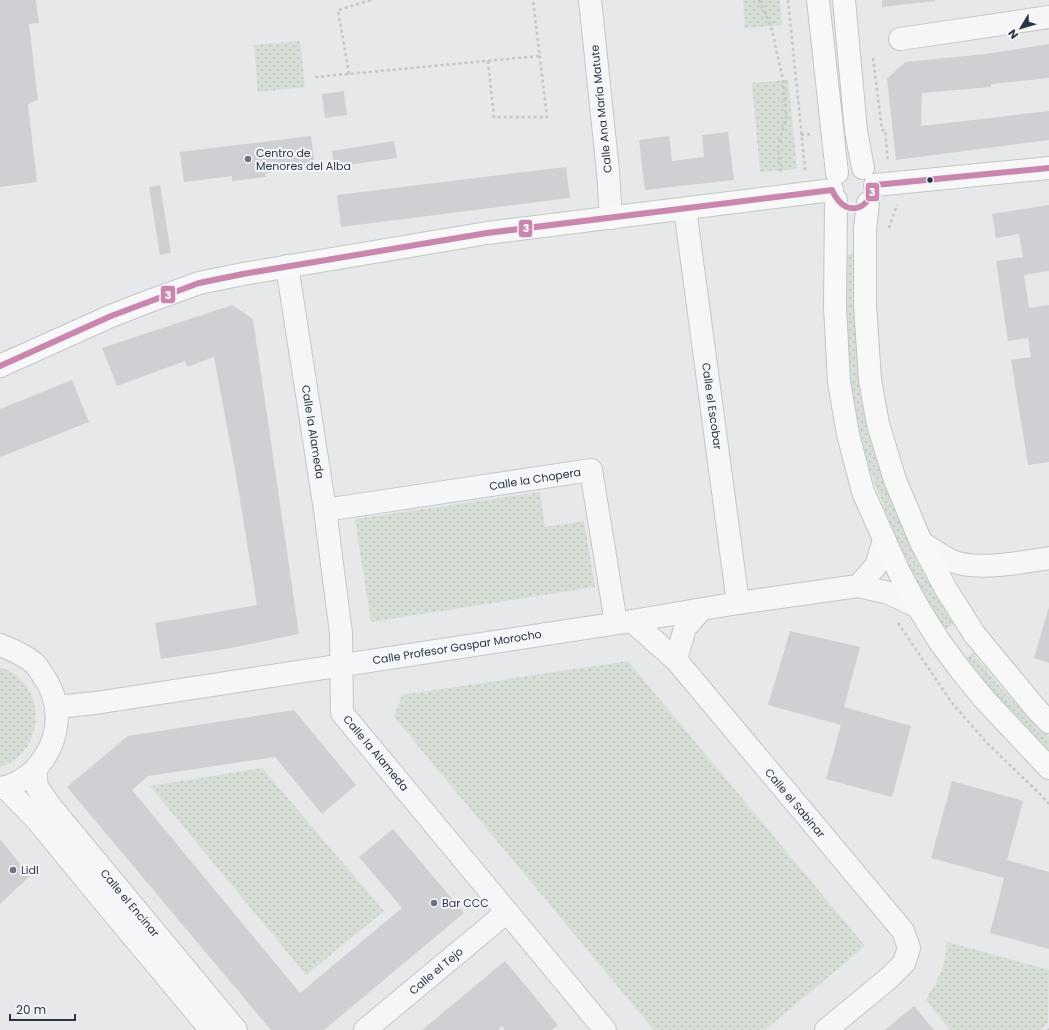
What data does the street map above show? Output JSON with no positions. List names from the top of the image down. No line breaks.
{"streets":{"street":["Calle Ana María Matute","Calle el Escobar","Calle la Alameda","Calle la Chopera","Calle Profesor Gaspar Morocho","Calle el Sabinar","Calle el Encinar","Calle el Tejo"]},"crossings":[["Calle el Escobar","Calle Profesor Gaspar Morocho"],["Calle la Alameda","Calle la Chopera"],["Calle la Alameda","Calle Profesor Gaspar Morocho"],["Calle la Alameda","Calle el Tejo"],["Calle la Chopera","Calle Profesor Gaspar Morocho"],["Calle la Chopera","Calle el Sabinar"],["Calle Profesor Gaspar Morocho","Calle el Sabinar"]],"places":["Centro de Menores del Alba","Lidl","Bar CCC"],"lines":["transit line 3"],"scale_bar":"20 m","north":"bottom left"}
